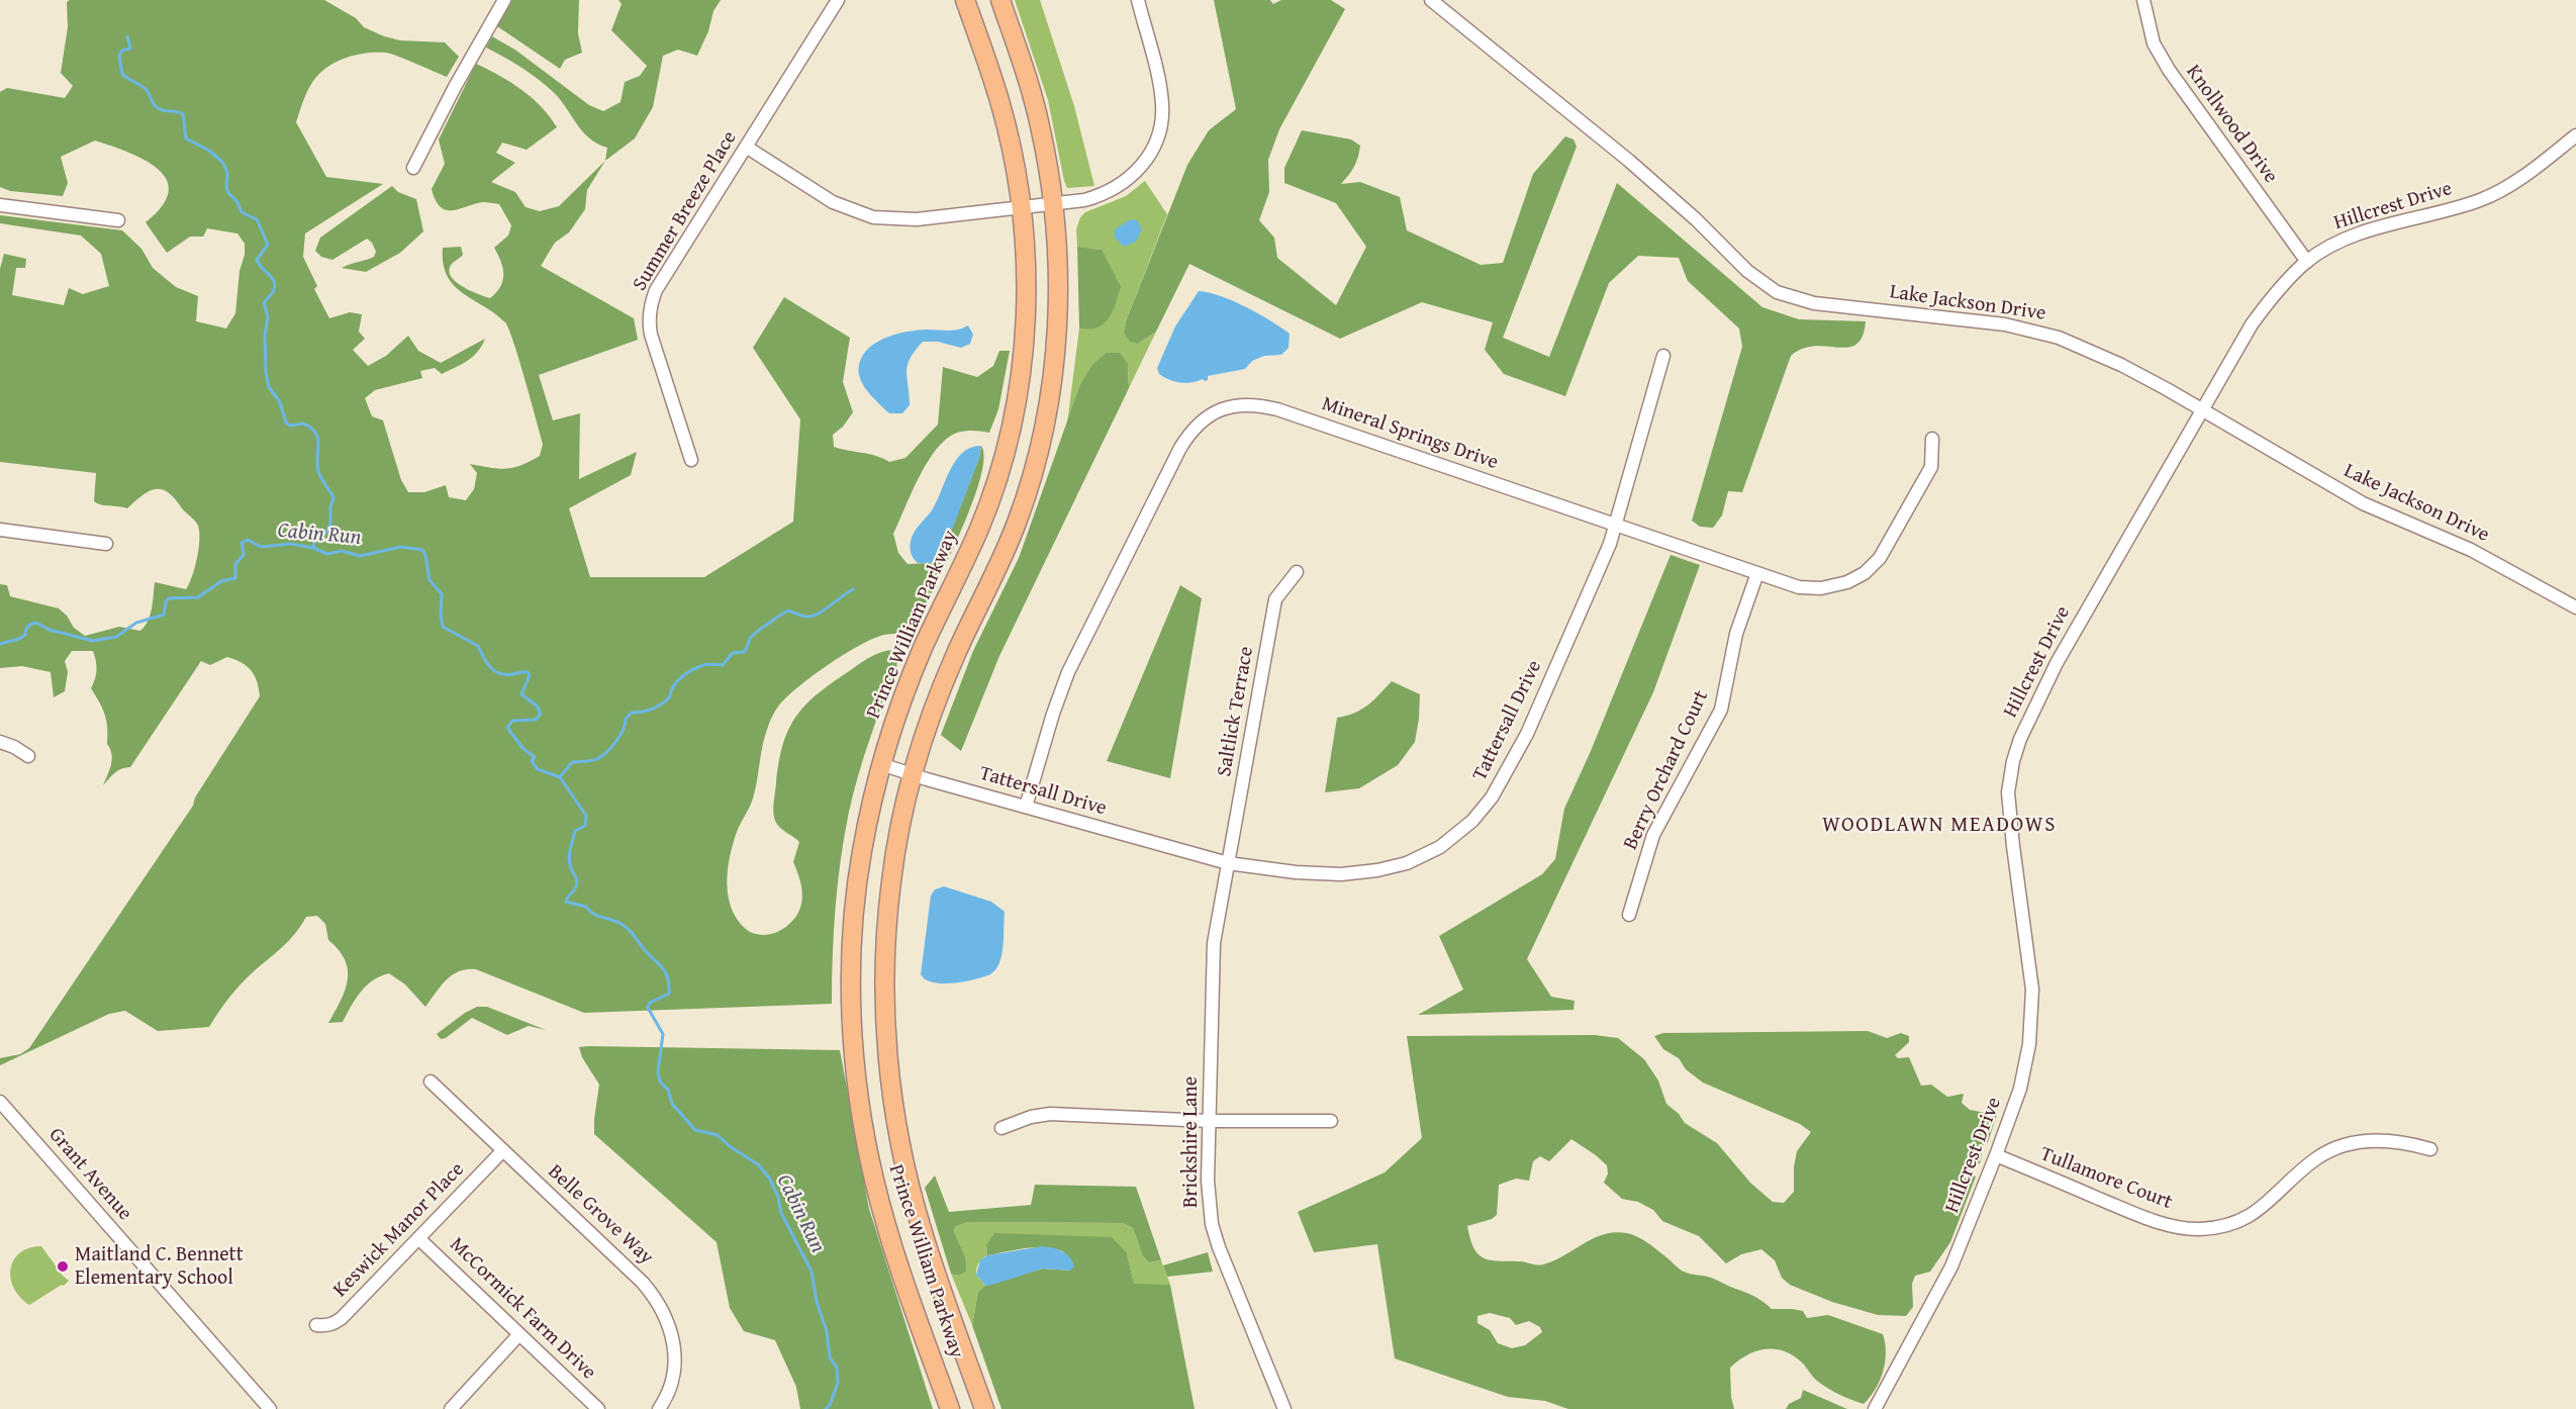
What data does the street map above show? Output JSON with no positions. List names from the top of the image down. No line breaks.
{"streets":{"highway":["Prince William Parkway"],"street":["Knollwood Drive","Hillcrest Drive","Summer Breeze Place","Lake Jackson Drive","Mineral Springs Drive","Saltlick Terrace","Tattersall Drive","Berry Orchard Court","Brickshire Lane","Grant Avenue","Tullamore Court","Belle Grove Way","Keswick Manor Place","McCormick Farm Drive"]},"crossings":[["Knollwood Drive","Hillcrest Drive"],["Hillcrest Drive","Lake Jackson Drive"],["Hillcrest Drive","Tullamore Court"],["Mineral Springs Drive","Tattersall Drive"],["Mineral Springs Drive","Berry Orchard Court"],["Prince William Parkway","Tattersall Drive"],["Saltlick Terrace","Tattersall Drive"],["Saltlick Terrace","Brickshire Lane"],["Tattersall Drive","Brickshire Lane"],["Belle Grove Way","Keswick Manor Place"],["Keswick Manor Place","McCormick Farm Drive"]],"districts":["WOODLAWN MEADOWS"],"water":["Cabin Run"],"places":["Maitland C. Bennett Elementary School"]}
